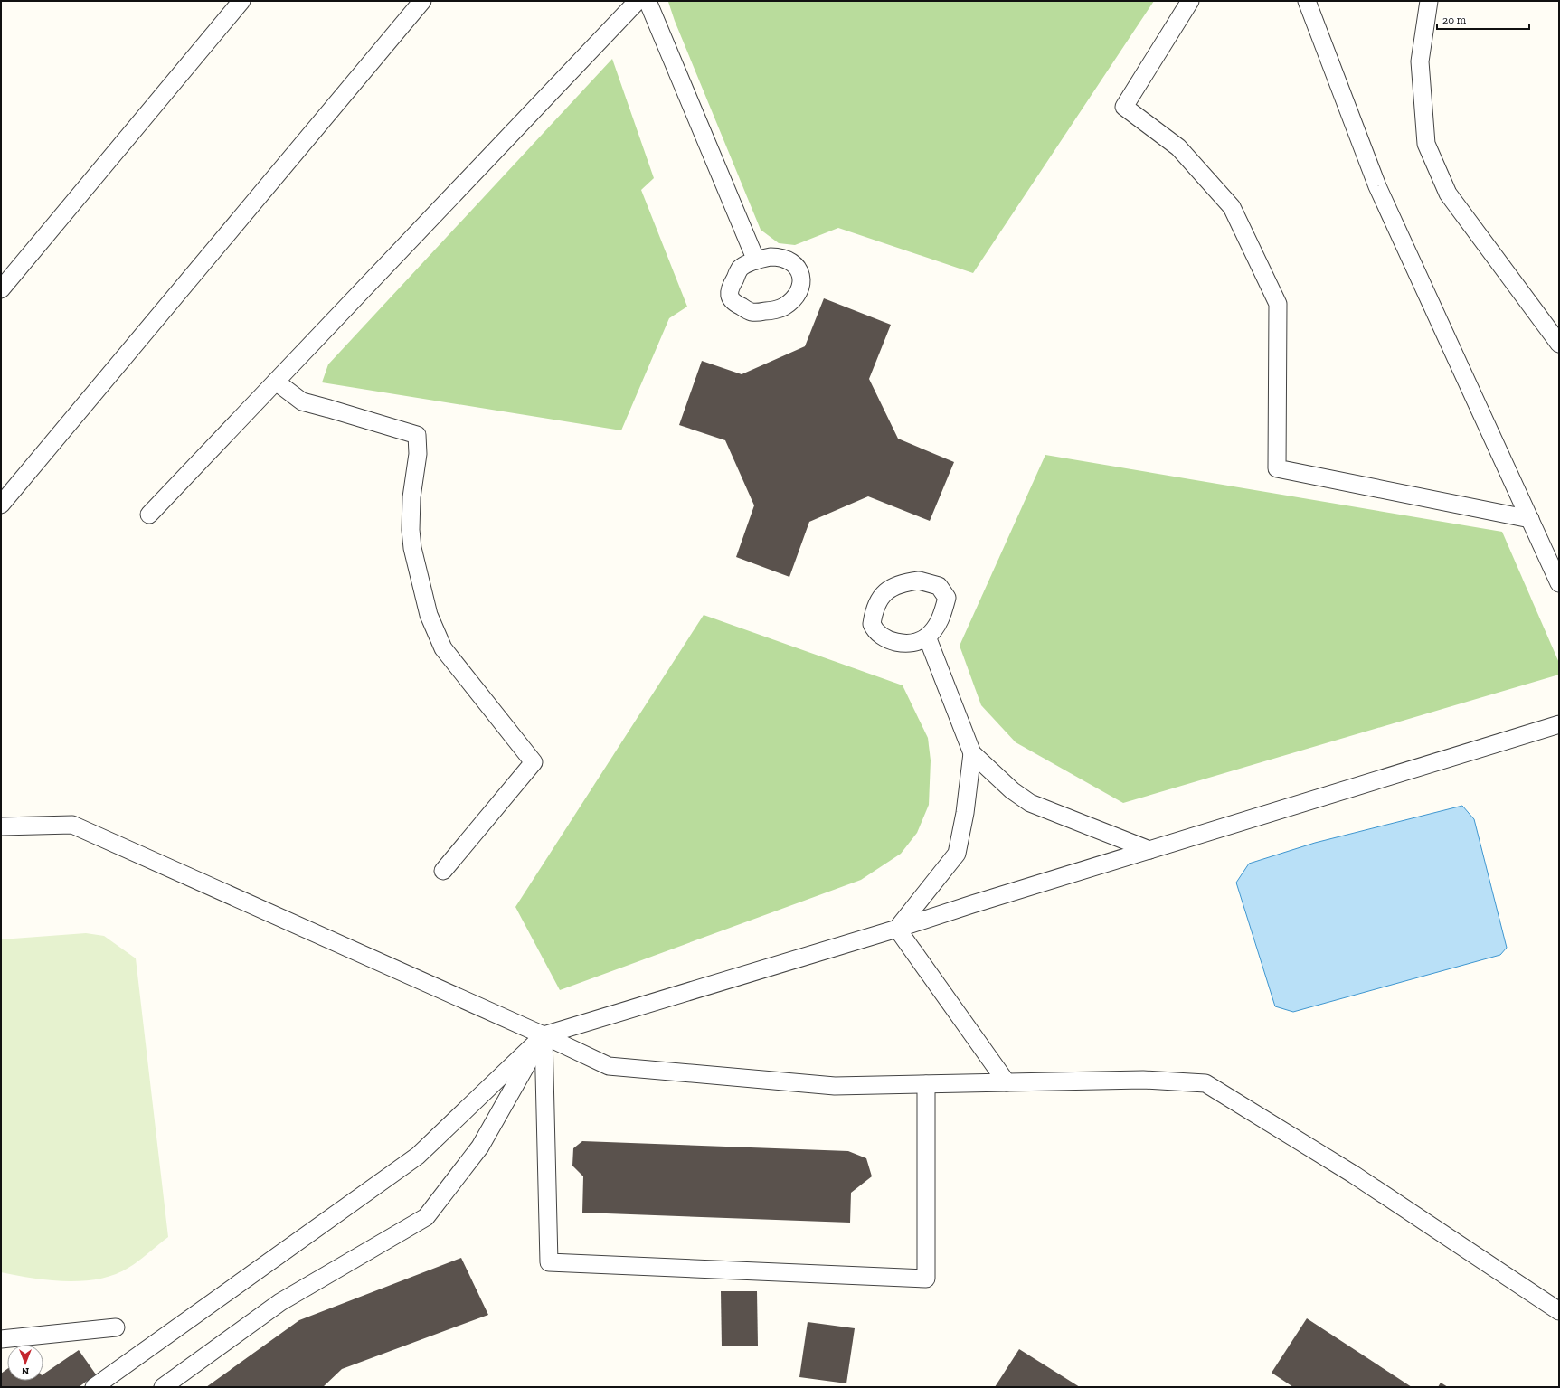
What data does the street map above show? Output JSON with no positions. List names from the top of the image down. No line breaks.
{"scale_bar":"20 m","north":"bottom"}
